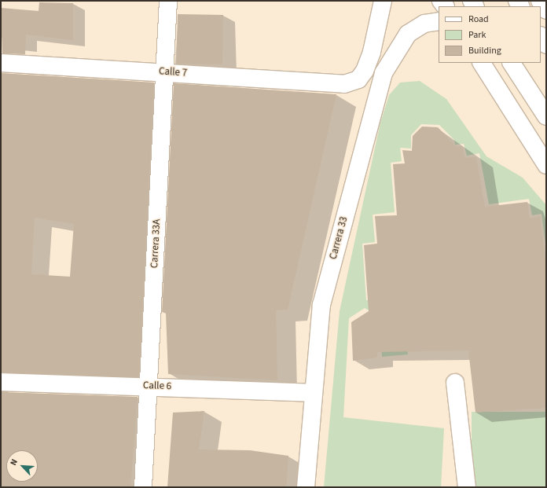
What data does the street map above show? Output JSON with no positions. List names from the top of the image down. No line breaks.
{"streets":{"street":["Calle 7","Carrera 33","Carrera 33A","Calle 6"]},"crossings":[["Calle 7","Carrera 33A"],["Carrera 33","Calle 6"],["Carrera 33A","Calle 6"]],"legend":["Road","Park","Building"],"north":"top left"}
